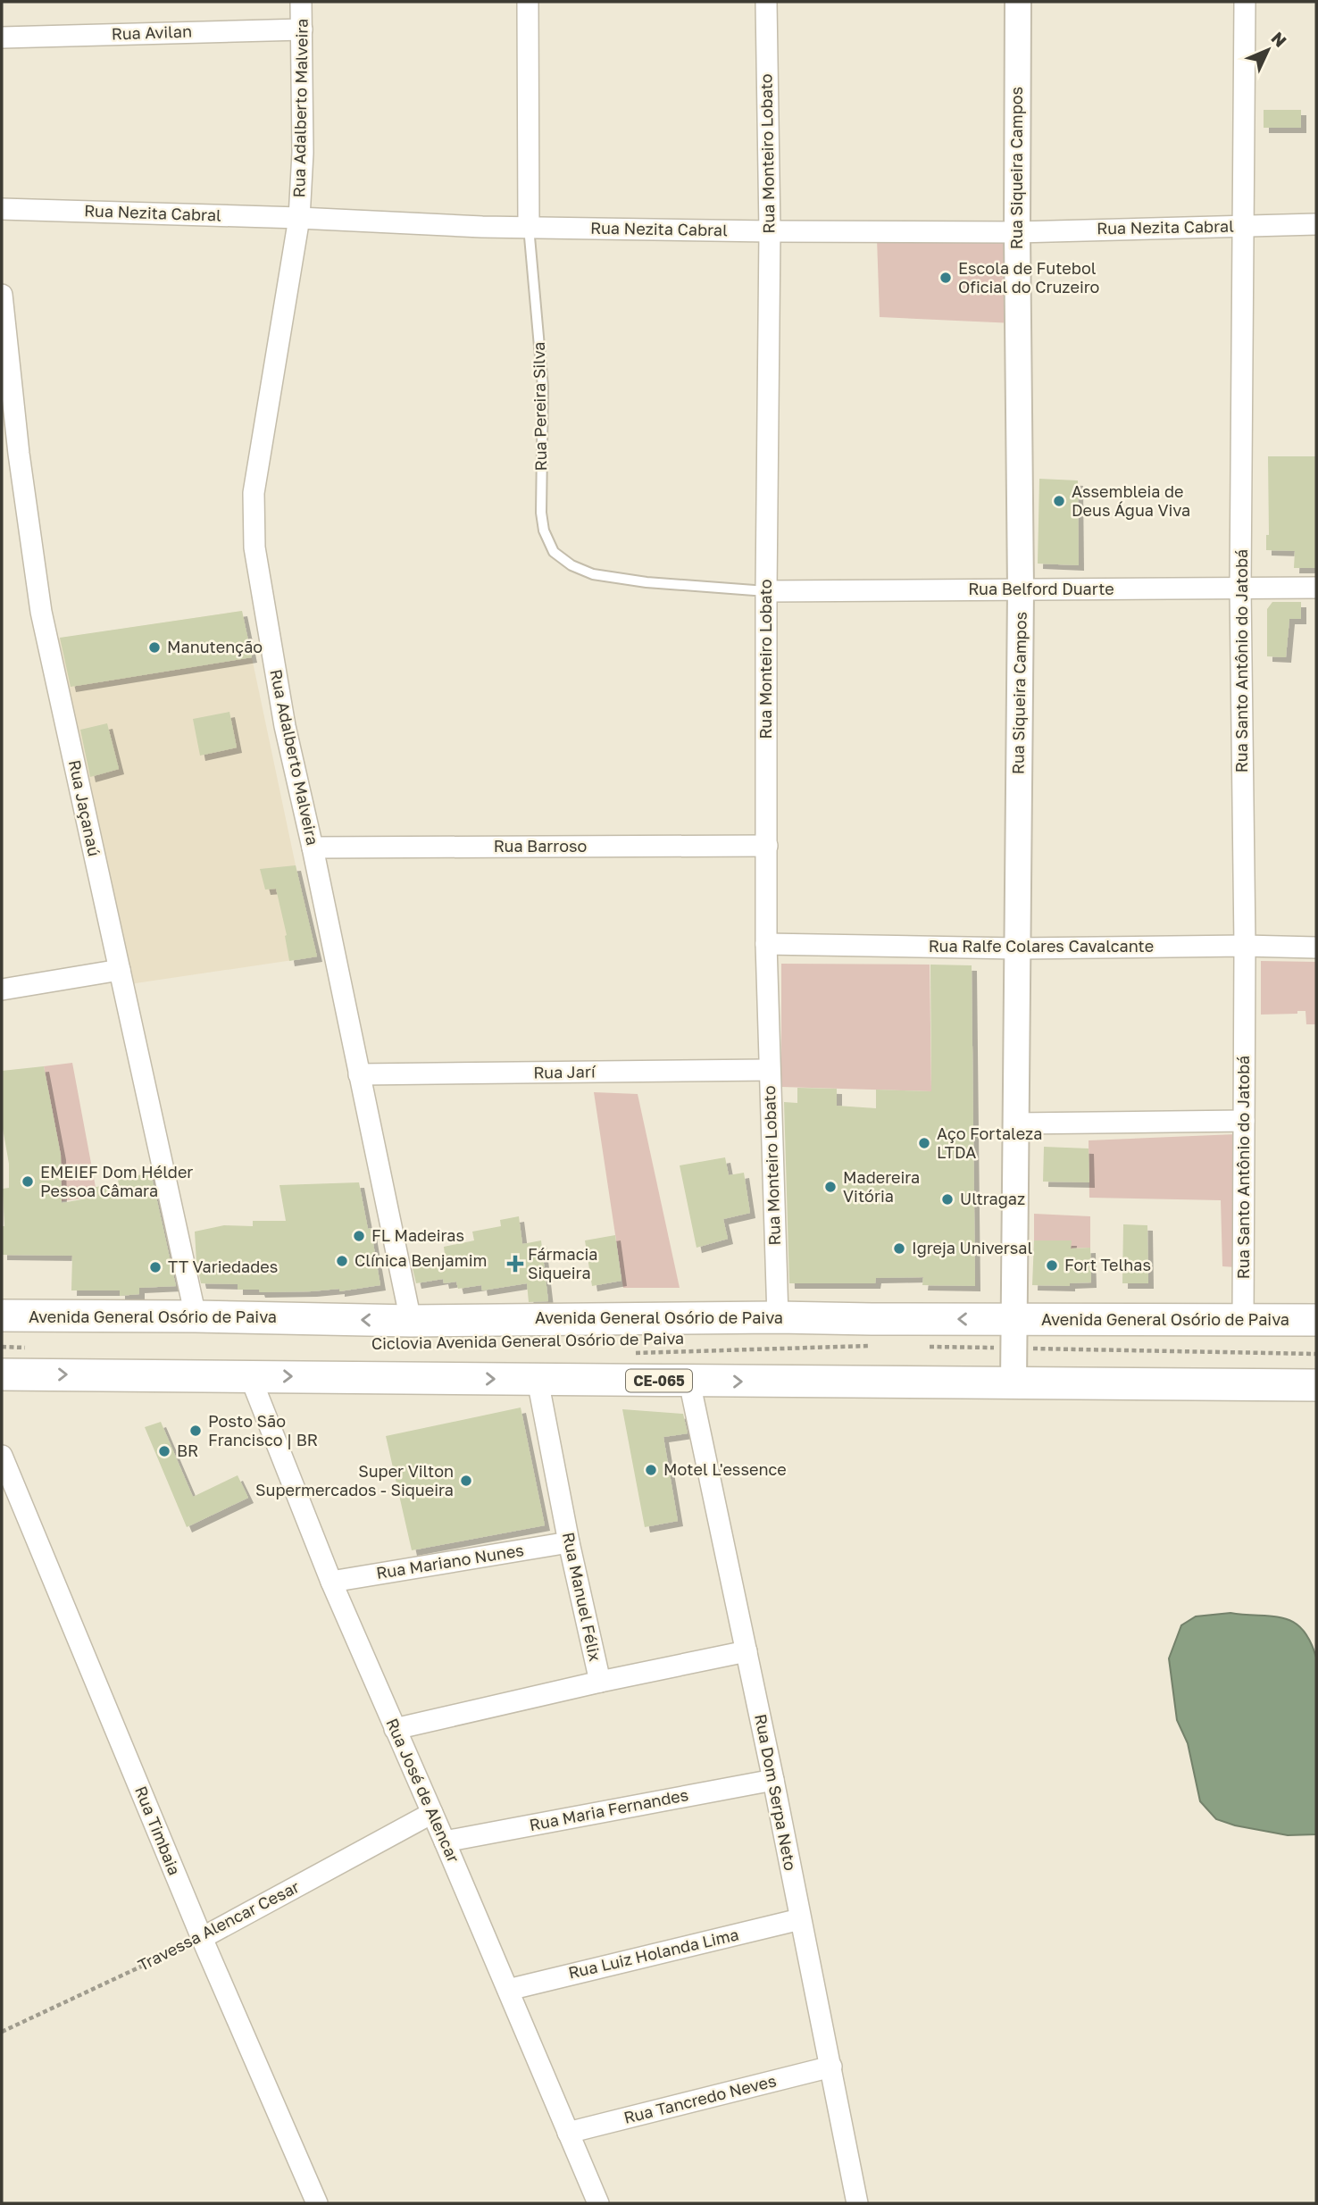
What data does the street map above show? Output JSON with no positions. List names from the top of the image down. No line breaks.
{"streets":{"main road":["Avenida General Osório de Paiva","CE-065"],"street":["Rua Avilan","Rua Adalberto Malveira","Rua Monteiro Lobato","Rua Siqueira Campos","Rua Nezita Cabral","Rua Pereira Silva","Rua Belford Duarte","Rua Santo Antônio do Jatobá","Rua Jaçanaú","Rua Barroso","Rua Ralfe Colares Cavalcante","Rua Jarí","Rua Mariano Nunes","Rua Manuel Félix","Rua José de Alencar","Rua Dom Serpa Neto","Rua Maria Fernandes","Rua Timbaia","Travessa Alencar Cesar","Rua Luiz Holanda Lima","Rua Tancredo Neves"],"path":["Ciclovia Avenida General Osório de Paiva"]},"crossings":[["Rua Avilan","Rua Adalberto Malveira"],["Rua Adalberto Malveira","Rua Nezita Cabral"],["Rua Adalberto Malveira","Rua Barroso"],["Rua Adalberto Malveira","Rua Jarí"],["Rua Adalberto Malveira","Avenida General Osório de Paiva"],["Rua Monteiro Lobato","Rua Nezita Cabral"],["Rua Monteiro Lobato","Rua Pereira Silva"],["Rua Monteiro Lobato","Rua Belford Duarte"],["Rua Monteiro Lobato","Rua Barroso"],["Rua Monteiro Lobato","Rua Ralfe Colares Cavalcante"],["Rua Monteiro Lobato","Rua Jarí"],["Rua Monteiro Lobato","Avenida General Osório de Paiva"],["Rua Siqueira Campos","Rua Nezita Cabral"],["Rua Siqueira Campos","Rua Belford Duarte"],["Rua Siqueira Campos","Rua Ralfe Colares Cavalcante"],["Rua Siqueira Campos","Avenida General Osório de Paiva"],["Rua Siqueira Campos","CE-065"],["Rua Nezita Cabral","Rua Pereira Silva"],["Rua Nezita Cabral","Rua Santo Antônio do Jatobá"],["Rua Pereira Silva","Rua Belford Duarte"],["Rua Belford Duarte","Rua Santo Antônio do Jatobá"],["Rua Santo Antônio do Jatobá","Rua Ralfe Colares Cavalcante"],["Rua Santo Antônio do Jatobá","Avenida General Osório de Paiva"],["Rua Jaçanaú","Avenida General Osório de Paiva"],["CE-065","Rua Manuel Félix"],["CE-065","Rua José de Alencar"],["CE-065","Rua Dom Serpa Neto"],["Rua Mariano Nunes","Rua Manuel Félix"],["Rua Mariano Nunes","Rua José de Alencar"],["Rua Manuel Félix","Rua José de Alencar"],["Rua José de Alencar","Rua Maria Fernandes"],["Rua José de Alencar","Travessa Alencar Cesar"],["Rua José de Alencar","Rua Luiz Holanda Lima"],["Rua José de Alencar","Rua Tancredo Neves"],["Rua Dom Serpa Neto","Rua Maria Fernandes"],["Rua Dom Serpa Neto","Rua Luiz Holanda Lima"],["Rua Dom Serpa Neto","Rua Tancredo Neves"],["Rua Timbaia","Travessa Alencar Cesar"]],"places":{"other":["Escola de Futebol Oficial do Cruzeiro","Assembleia de Deus Água Viva","Manutenção","Aço Fortaleza LTDA","EMEIEF Dom Hélder Pessoa Câmara","Madereira Vitória","Ultragaz","FL Madeiras","Igreja Universal","Clínica Benjamim","Fort Telhas","TT Variedades","Posto São Francisco | BR","BR","Motel L'essence","Super Vilton Supermercados - Siqueira"],"health":["Fármacia Siqueira"]},"north":"top right"}
